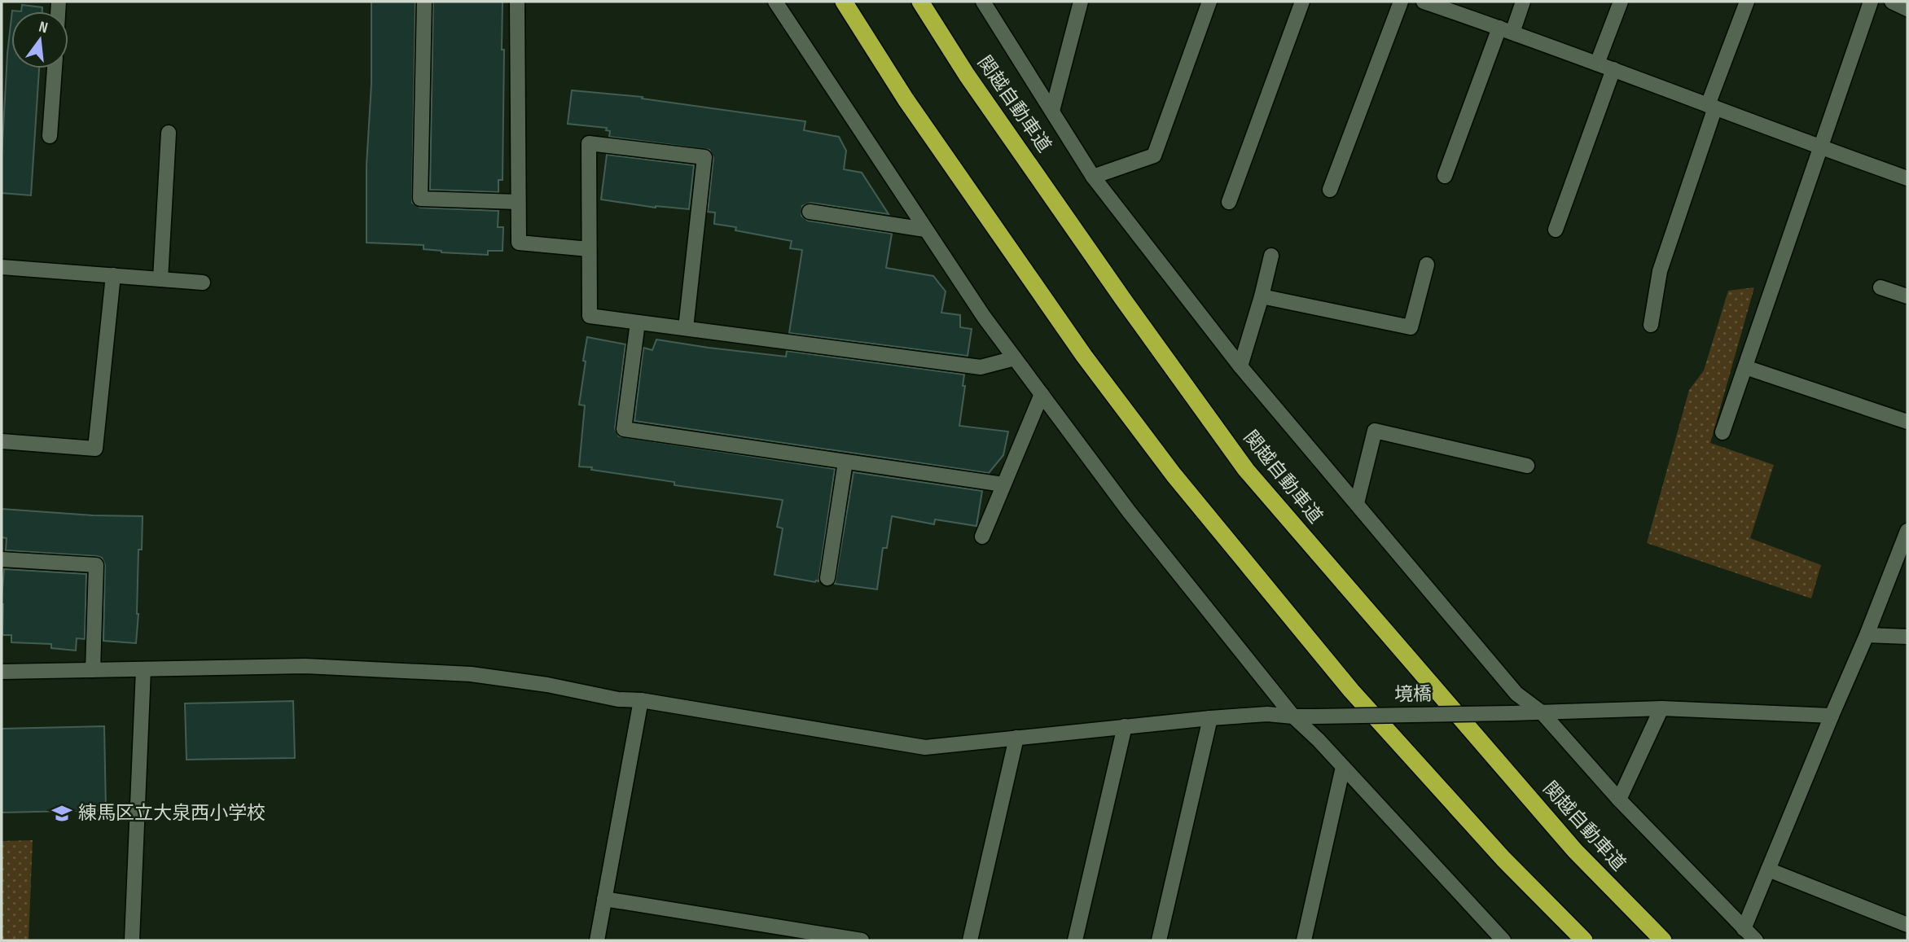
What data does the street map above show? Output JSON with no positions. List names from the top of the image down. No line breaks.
{"streets":{"highway":["関越自動車道"],"street":["境橋"]},"places":{"school or university":["練馬区立大泉西小学校"]},"north":"top"}
